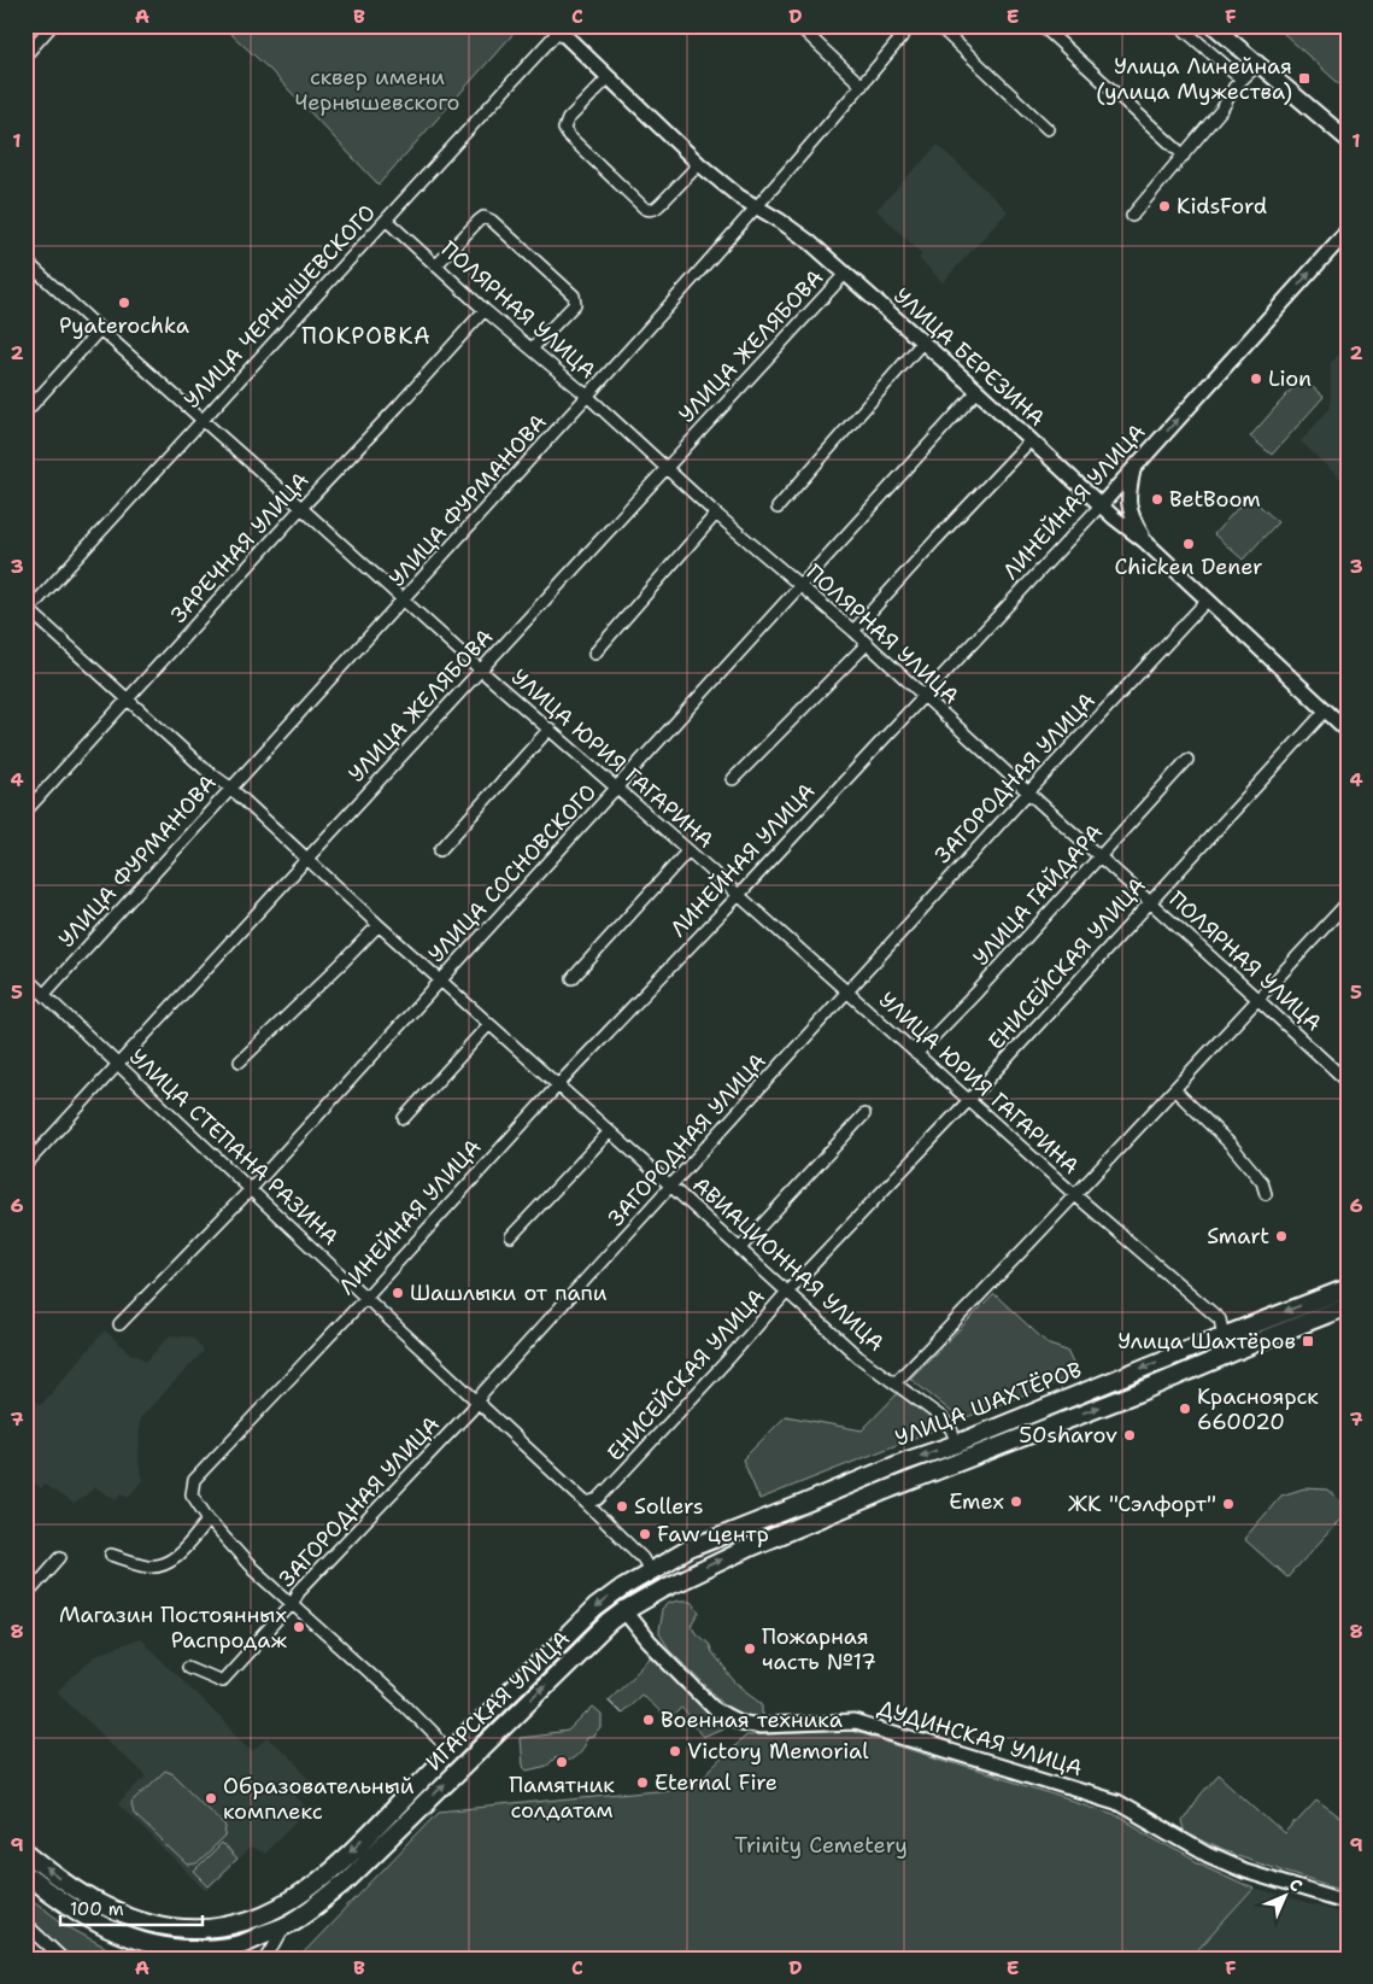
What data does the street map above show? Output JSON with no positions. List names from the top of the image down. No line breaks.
{"streets":{"main road":["УЛИЦА ШАХТЁРОВ","ИГАРСКАЯ УЛИЦА"],"street":["УЛИЦА ЧЕРНЫШЕВСКОГО","ПОЛЯРНАЯ УЛИЦА","УЛИЦА ЖЕЛЯБОВА","УЛИЦА БЕРЕЗИНА","УЛИЦА ФУРМАНОВА","ЛИНЕЙНАЯ УЛИЦА","ЗАРЕЧНАЯ УЛИЦА","УЛИЦА ЮРИЯ ГАГАРИНА","ЗАГОРОДНАЯ УЛИЦА","УЛИЦА СОСНОВСКОГО","УЛИЦА ГАЙДАРА","ЕНИСЕЙСКАЯ УЛИЦА","УЛИЦА СТЕПАНА РАЗИНА","АВИАЦИОННАЯ УЛИЦА","ДУДИНСКАЯ УЛИЦА"]},"crossings":[["УЛИЦА ЧЕРНЫШЕВСКОГО","ПОЛЯРНАЯ УЛИЦА"],["УЛИЦА ЧЕРНЫШЕВСКОГО","УЛИЦА БЕРЕЗИНА"],["УЛИЦА ЧЕРНЫШЕВСКОГО","УЛИЦА ЮРИЯ ГАГАРИНА"],["УЛИЦА ЧЕРНЫШЕВСКОГО","АВИАЦИОННАЯ УЛИЦА"],["ПОЛЯРНАЯ УЛИЦА","УЛИЦА ЖЕЛЯБОВА"],["ПОЛЯРНАЯ УЛИЦА","УЛИЦА ФУРМАНОВА"],["ПОЛЯРНАЯ УЛИЦА","ЛИНЕЙНАЯ УЛИЦА"],["ПОЛЯРНАЯ УЛИЦА","ЗАРЕЧНАЯ УЛИЦА"],["ПОЛЯРНАЯ УЛИЦА","ЗАГОРОДНАЯ УЛИЦА"],["ПОЛЯРНАЯ УЛИЦА","УЛИЦА СОСНОВСКОГО"],["ПОЛЯРНАЯ УЛИЦА","УЛИЦА ГАЙДАРА"],["ПОЛЯРНАЯ УЛИЦА","ЕНИСЕЙСКАЯ УЛИЦА"],["УЛИЦА ЖЕЛЯБОВА","УЛИЦА БЕРЕЗИНА"],["УЛИЦА ЖЕЛЯБОВА","УЛИЦА ЮРИЯ ГАГАРИНА"],["УЛИЦА ЖЕЛЯБОВА","УЛИЦА СТЕПАНА РАЗИНА"],["УЛИЦА ЖЕЛЯБОВА","АВИАЦИОННАЯ УЛИЦА"],["УЛИЦА БЕРЕЗИНА","УЛИЦА ФУРМАНОВА"],["УЛИЦА БЕРЕЗИНА","ЛИНЕЙНАЯ УЛИЦА"],["УЛИЦА БЕРЕЗИНА","ЗАГОРОДНАЯ УЛИЦА"],["УЛИЦА БЕРЕЗИНА","УЛИЦА СОСНОВСКОГО"],["УЛИЦА БЕРЕЗИНА","ЕНИСЕЙСКАЯ УЛИЦА"],["УЛИЦА ФУРМАНОВА","УЛИЦА ЮРИЯ ГАГАРИНА"],["УЛИЦА ФУРМАНОВА","УЛИЦА СТЕПАНА РАЗИНА"],["УЛИЦА ФУРМАНОВА","АВИАЦИОННАЯ УЛИЦА"],["ЛИНЕЙНАЯ УЛИЦА","УЛИЦА ЮРИЯ ГАГАРИНА"],["ЛИНЕЙНАЯ УЛИЦА","ЗАГОРОДНАЯ УЛИЦА"],["ЛИНЕЙНАЯ УЛИЦА","УЛИЦА СТЕПАНА РАЗИНА"],["ЛИНЕЙНАЯ УЛИЦА","АВИАЦИОННАЯ УЛИЦА"],["ЛИНЕЙНАЯ УЛИЦА","ИГАРСКАЯ УЛИЦА"],["ЗАРЕЧНАЯ УЛИЦА","УЛИЦА ЮРИЯ ГАГАРИНА"],["ЗАРЕЧНАЯ УЛИЦА","АВИАЦИОННАЯ УЛИЦА"],["УЛИЦА ЮРИЯ ГАГАРИНА","ЗАГОРОДНАЯ УЛИЦА"],["УЛИЦА ЮРИЯ ГАГАРИНА","УЛИЦА СОСНОВСКОГО"],["УЛИЦА ЮРИЯ ГАГАРИНА","УЛИЦА ГАЙДАРА"],["УЛИЦА ЮРИЯ ГАГАРИНА","ЕНИСЕЙСКАЯ УЛИЦА"],["УЛИЦА ЮРИЯ ГАГАРИНА","УЛИЦА ШАХТЁРОВ"],["ЗАГОРОДНАЯ УЛИЦА","УЛИЦА СТЕПАНА РАЗИНА"],["ЗАГОРОДНАЯ УЛИЦА","АВИАЦИОННАЯ УЛИЦА"],["УЛИЦА СОСНОВСКОГО","УЛИЦА СТЕПАНА РАЗИНА"],["УЛИЦА СОСНОВСКОГО","АВИАЦИОННАЯ УЛИЦА"],["ЕНИСЕЙСКАЯ УЛИЦА","УЛИЦА СТЕПАНА РАЗИНА"],["ЕНИСЕЙСКАЯ УЛИЦА","АВИАЦИОННАЯ УЛИЦА"],["УЛИЦА СТЕПАНА РАЗИНА","УЛИЦА ШАХТЁРОВ"],["УЛИЦА СТЕПАНА РАЗИНА","ИГАРСКАЯ УЛИЦА"],["АВИАЦИОННАЯ УЛИЦА","УЛИЦА ШАХТЁРОВ"],["УЛИЦА ШАХТЁРОВ","ИГАРСКАЯ УЛИЦА"],["ИГАРСКАЯ УЛИЦА","ДУДИНСКАЯ УЛИЦА"]],"districts":["ПОКРОВКА"],"parks":["сквер имени Чернышевского","Trinity Cemetery"],"places":{"transit":["Улица Линейная (улица Мужества)","Улица Шахтёров"],"other":["KidsFord","Pyaterochka","Lion","BetBoom","Chicken Dener","Smart","Шашлыки от папи","Красноярск 660020","50sharov","Emex","ЖК \"Сэлфорт\"","Sollers","Faw центр","Магазин Постоянных Распродаж","Пожарная часть №17","Военная техника","Victory Memorial","Памятник солдатам","Eternal Fire","Образовательный комплекс"]},"scale_bar":"100 m","north":"top right","grid":{"columns":["A","B","C","D","E","F"],"rows":["1","2","3","4","5","6","7","8","9"]}}
